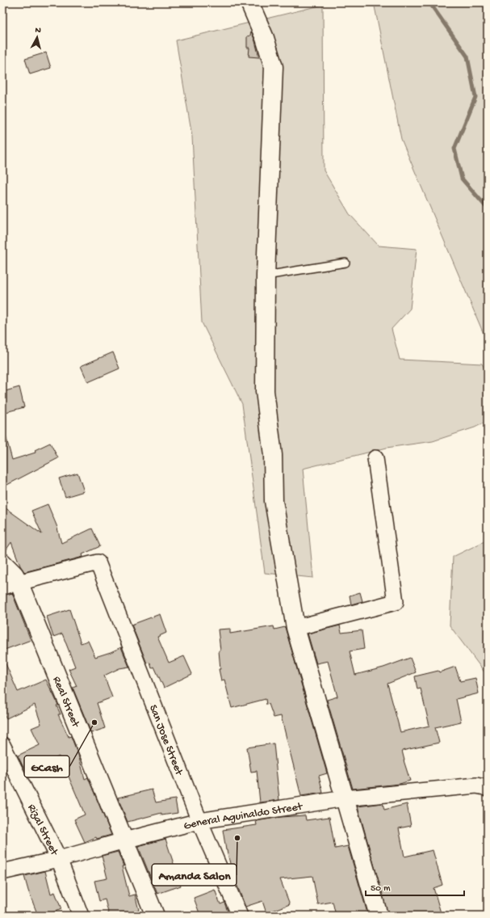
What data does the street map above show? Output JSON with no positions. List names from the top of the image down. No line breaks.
{"streets":{"street":["Real Street","San Jose Street","General Aguinaldo Street","Rizal Street"]},"crossings":[["Real Street","San Jose Street"],["Real Street","General Aguinaldo Street"],["San Jose Street","General Aguinaldo Street"],["General Aguinaldo Street","Rizal Street"]],"places":["GCash","Amanda Salon"],"scale_bar":"50 m","north":"top"}
